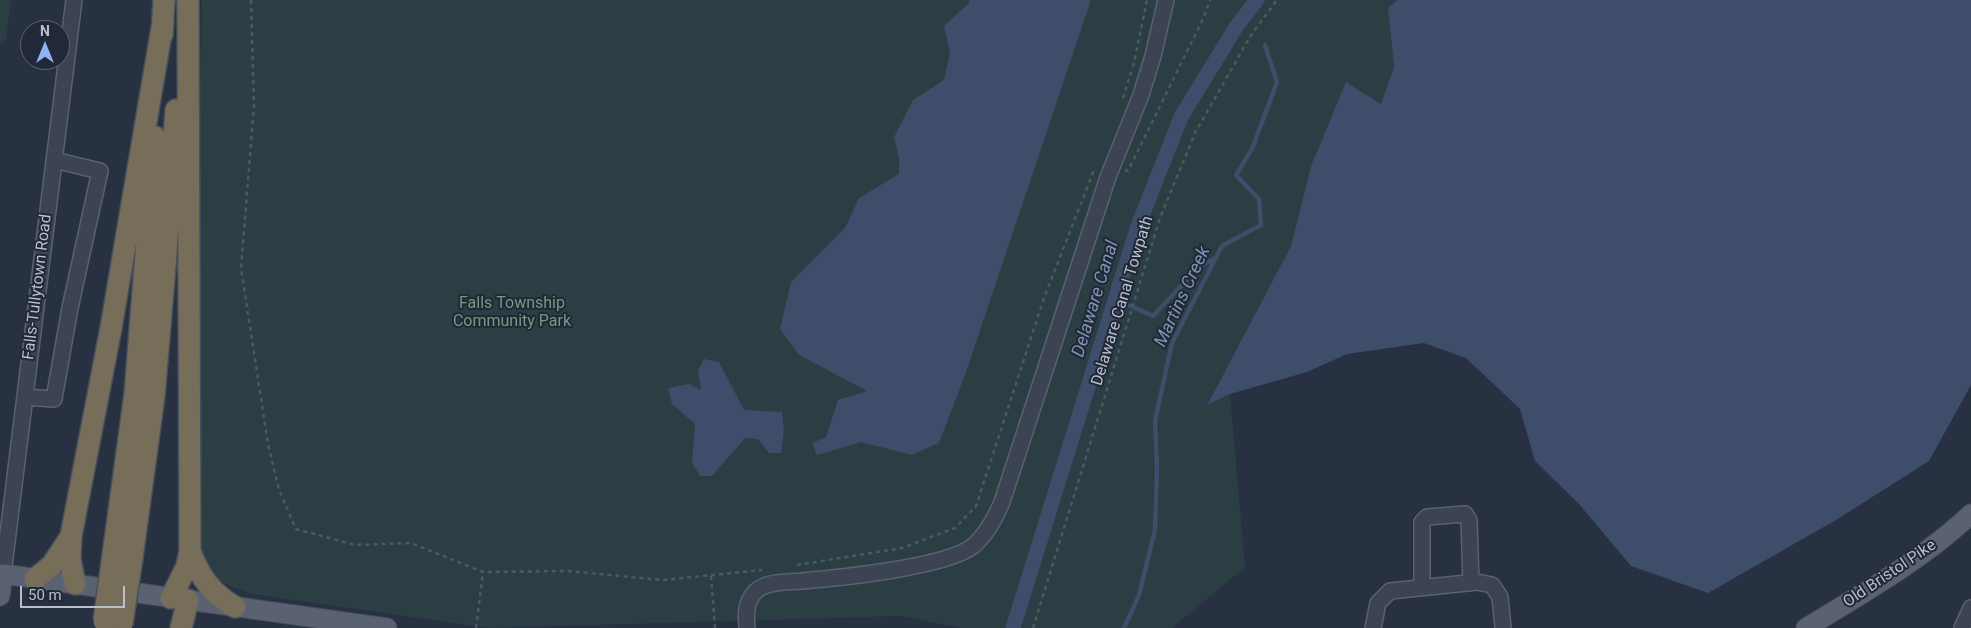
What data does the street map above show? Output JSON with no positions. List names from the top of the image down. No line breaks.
{"streets":{"main road":["Old Bristol Pike"],"street":["Falls-Tullytown Road"],"path":["Delaware Canal Towpath"]},"water":["Martins Creek","Delaware Canal"],"parks":["Falls Township Community Park"],"scale_bar":"50 m","north":"top"}
